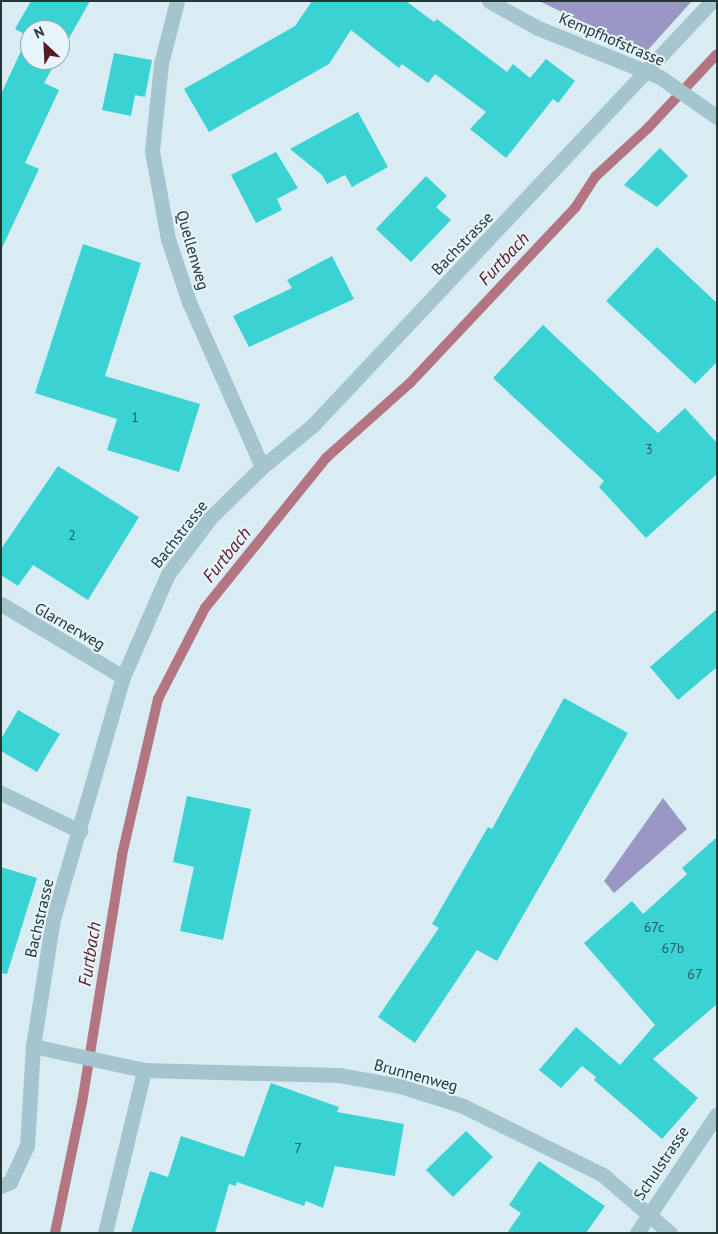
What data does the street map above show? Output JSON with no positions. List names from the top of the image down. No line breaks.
{"streets":{"street":["Kempfhofstrasse","Bachstrasse","Quellenweg","Glarnerweg","Brunnenweg","Schulstrasse"]},"crossings":[["Kempfhofstrasse","Bachstrasse"],["Bachstrasse","Quellenweg"],["Bachstrasse","Glarnerweg"],["Brunnenweg","Schulstrasse"]],"water":["Furtbach"],"house_numbers":["1","3","2","67c","67b","67","7"],"north":"top left"}
